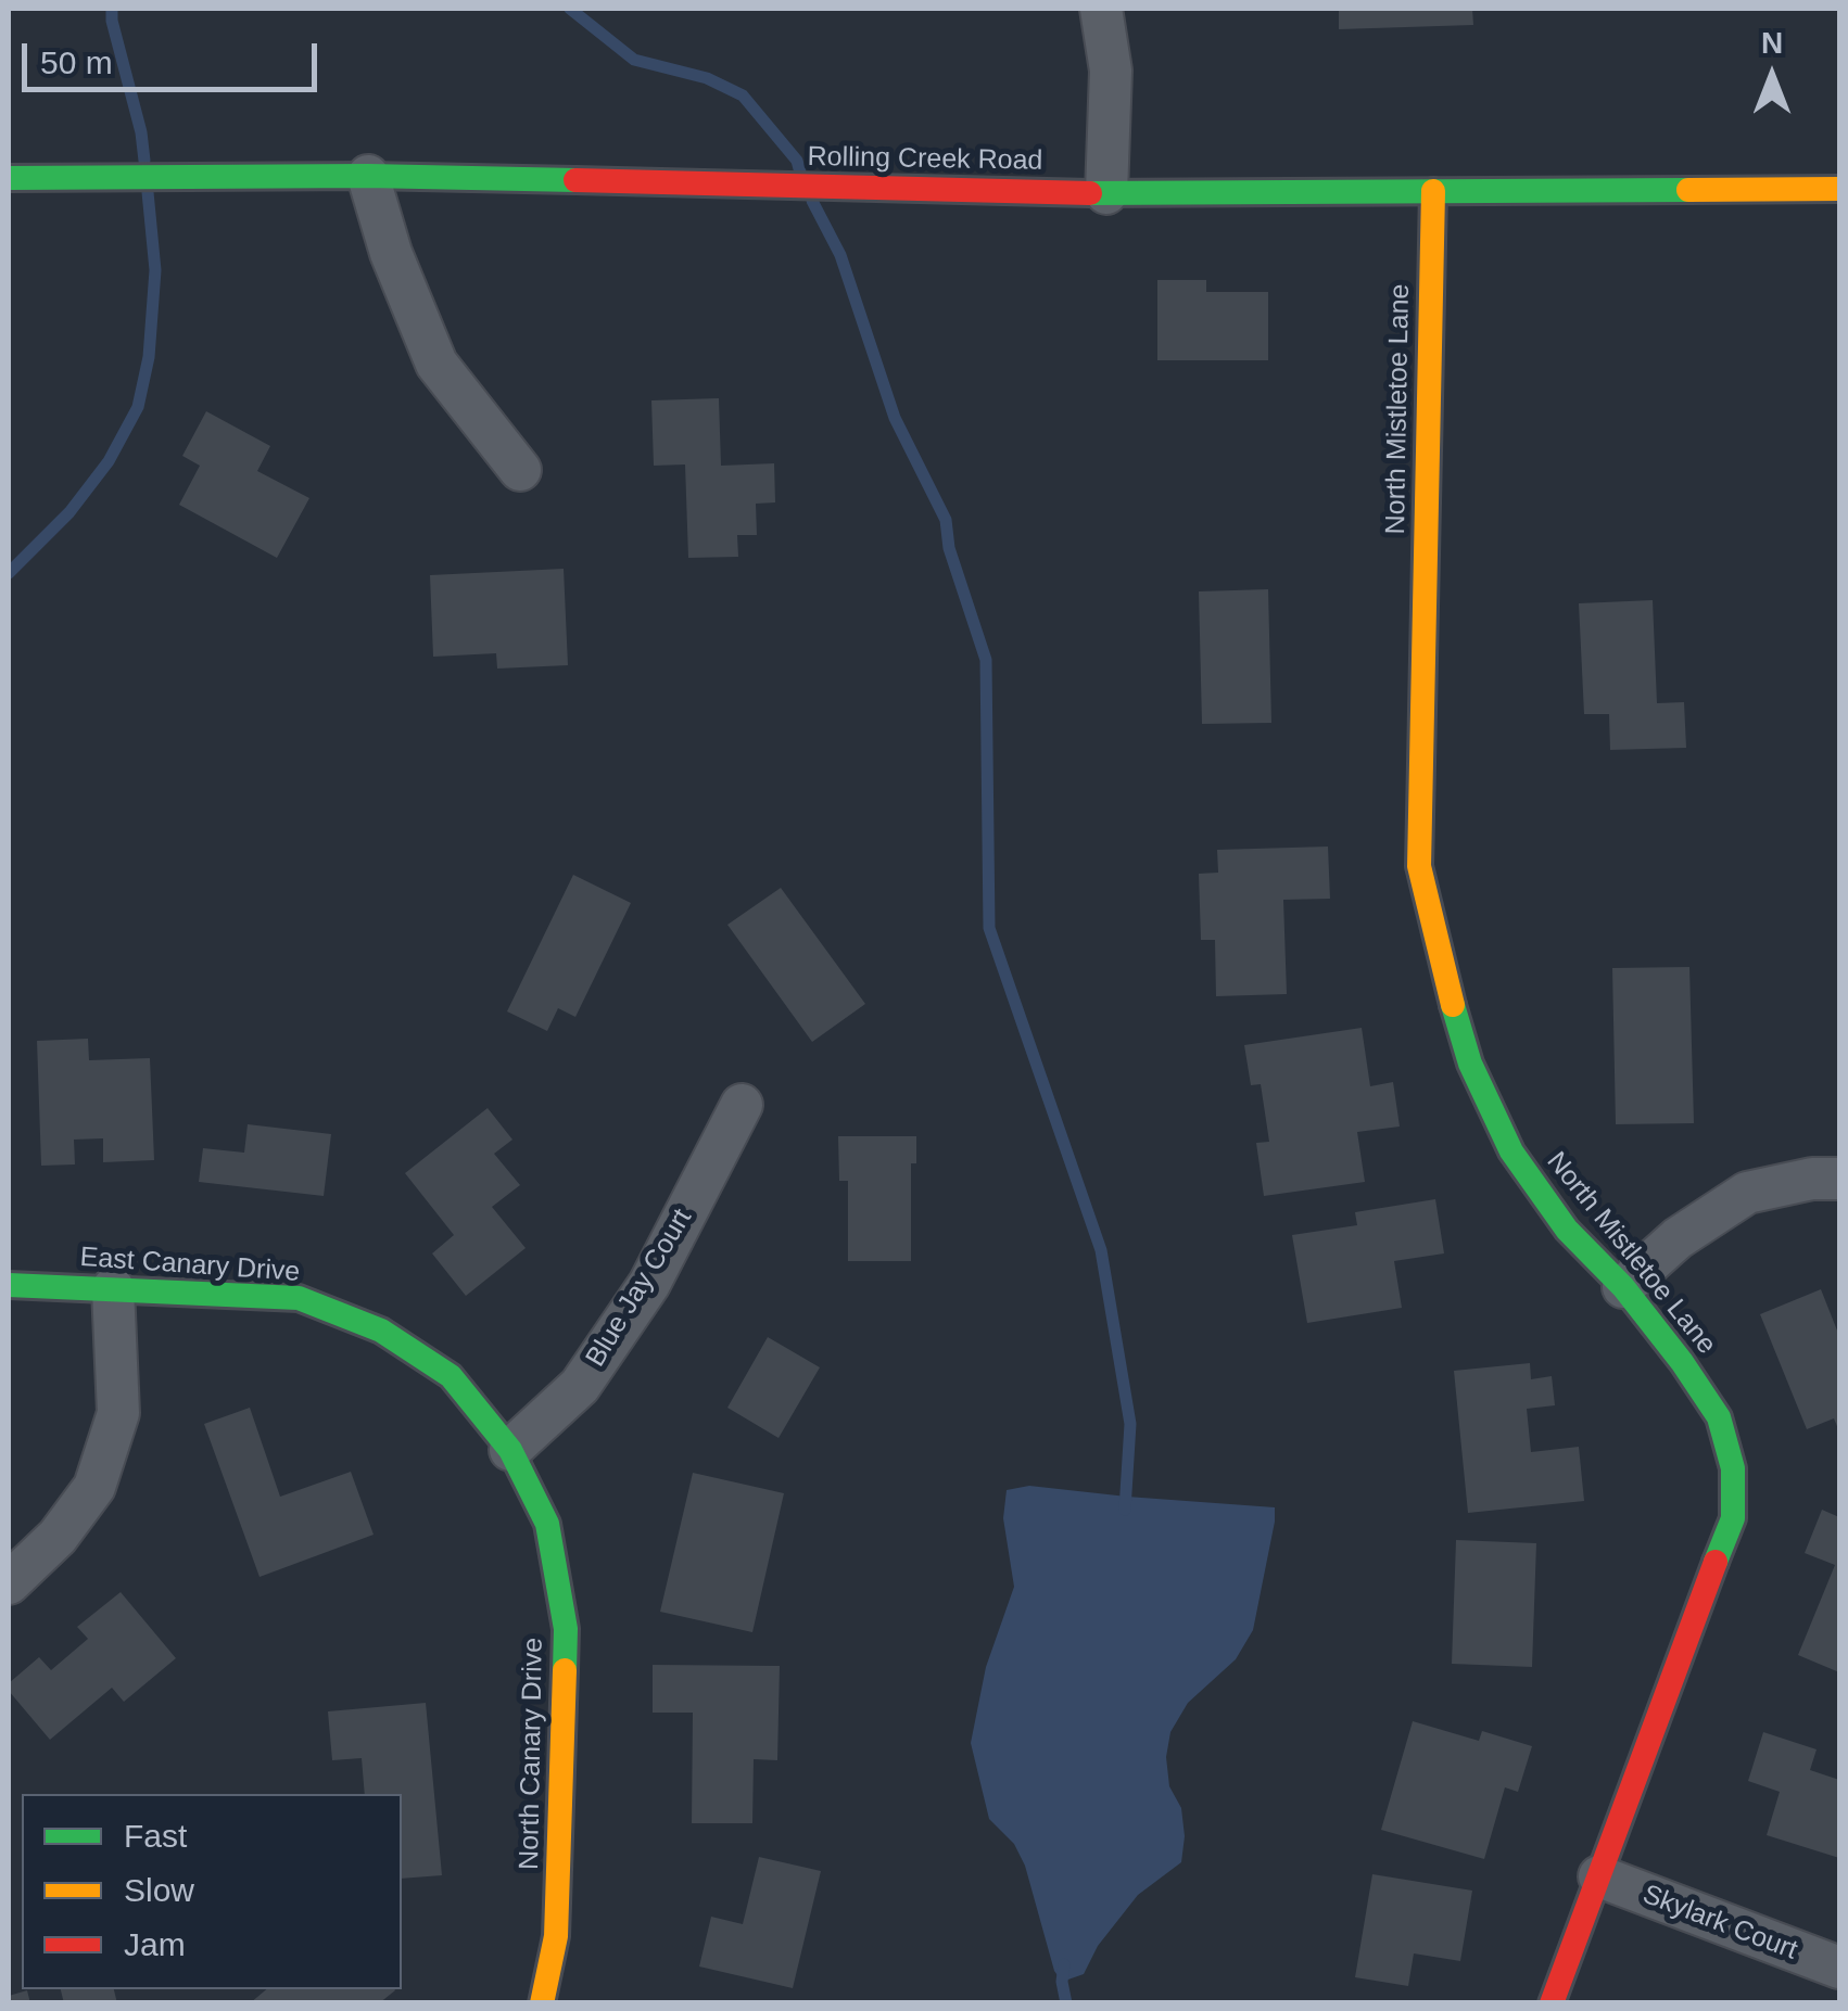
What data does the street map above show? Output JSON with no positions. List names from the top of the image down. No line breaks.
{"streets":{"street":["Rolling Creek Road","North Mistletoe Lane","East Canary Drive","Blue Jay Court","North Canary Drive","Skylark Court"]},"crossings":[["Rolling Creek Road","North Mistletoe Lane"],["North Mistletoe Lane","Skylark Court"],["East Canary Drive","Blue Jay Court"],["East Canary Drive","North Canary Drive"],["Blue Jay Court","North Canary Drive"]],"legend":["Fast","Slow","Jam"],"scale_bar":"50 m","north":"top"}
